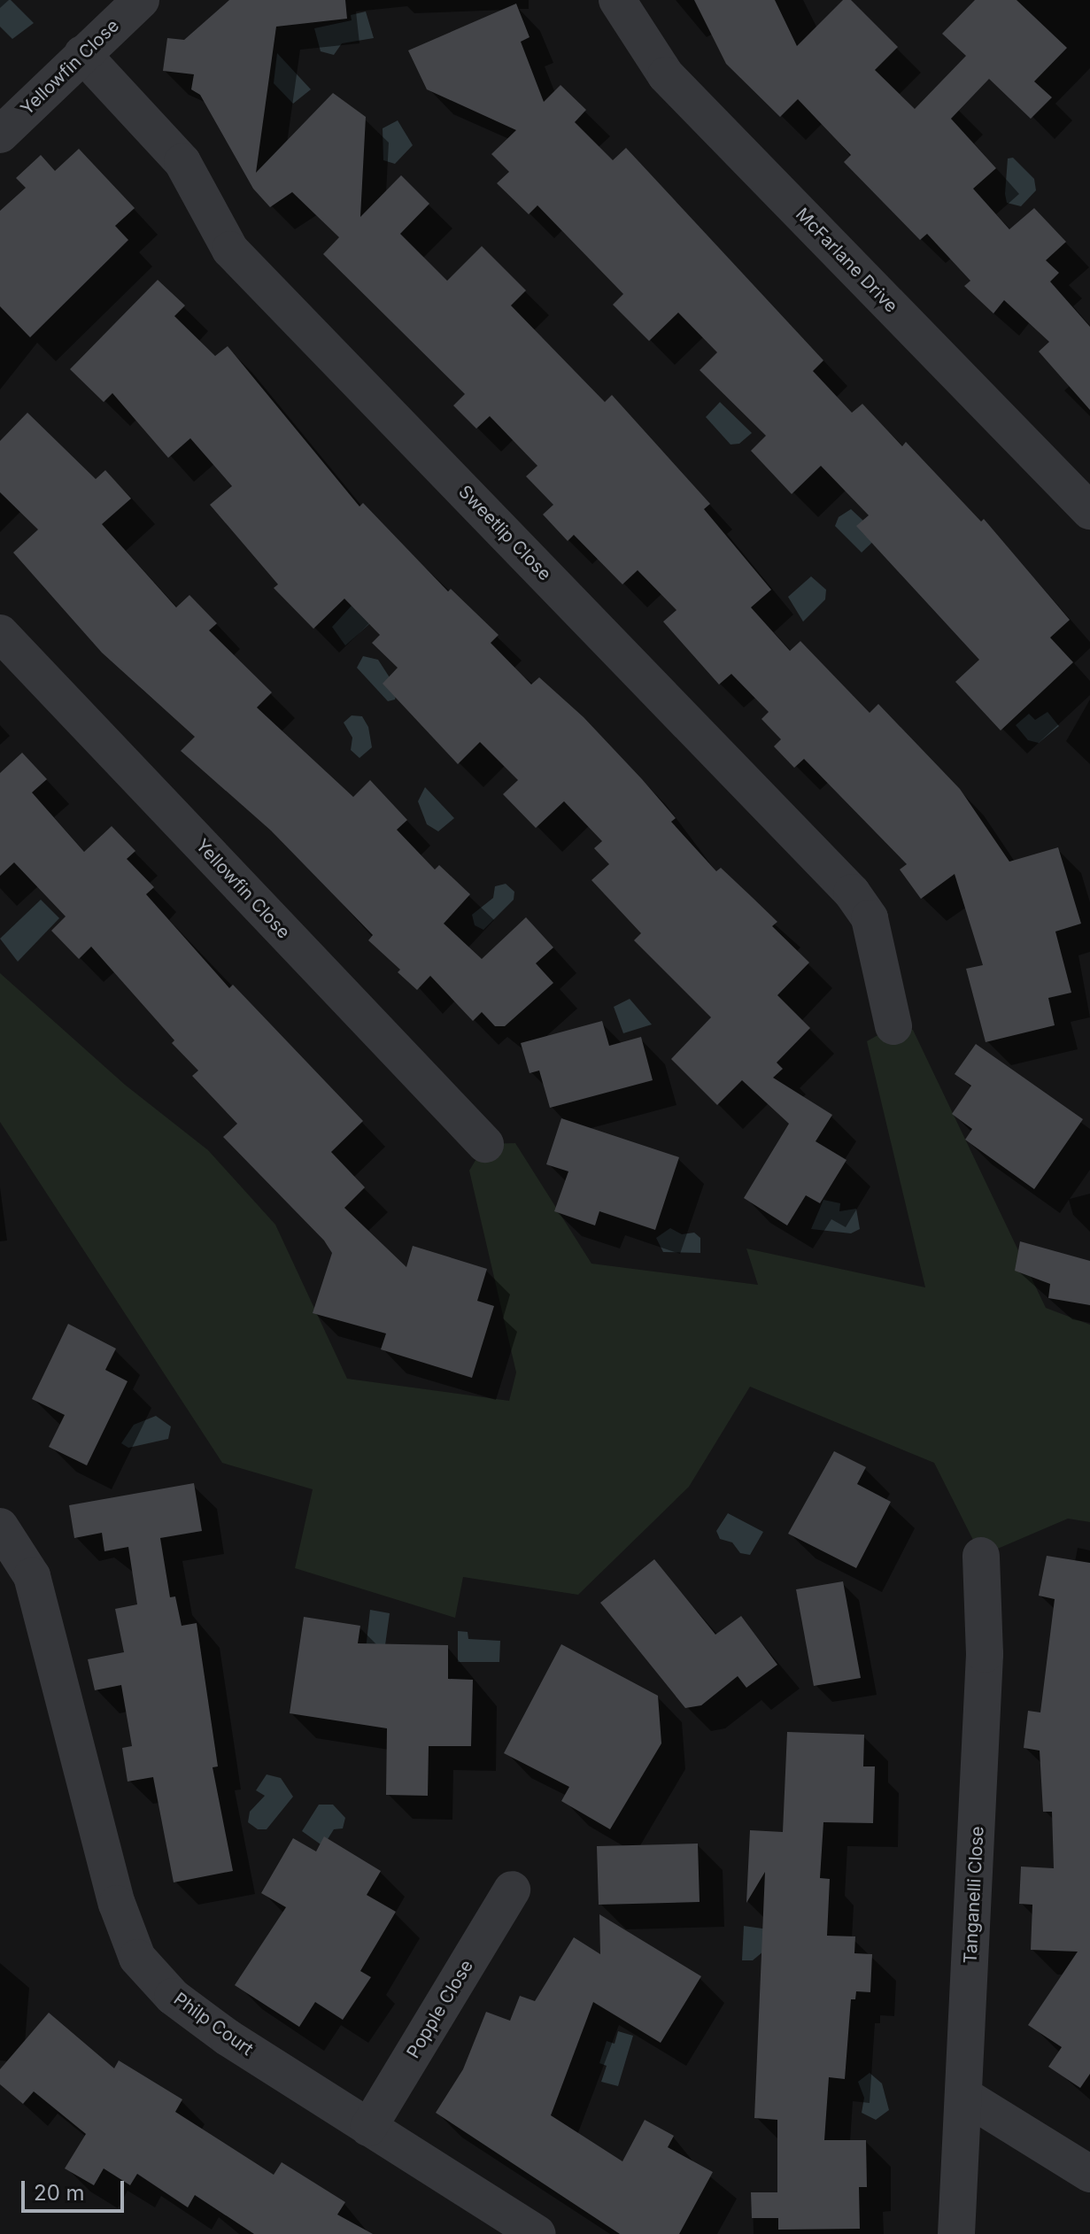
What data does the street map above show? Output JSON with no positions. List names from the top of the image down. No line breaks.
{"streets":{"street":["Yellowfin Close","McFarlane Drive","Sweetlip Close","Tanganelli Close","Popple Close","Philp Court"]},"crossings":[["Yellowfin Close","Sweetlip Close"],["Popple Close","Philp Court"]],"scale_bar":"20 m"}
